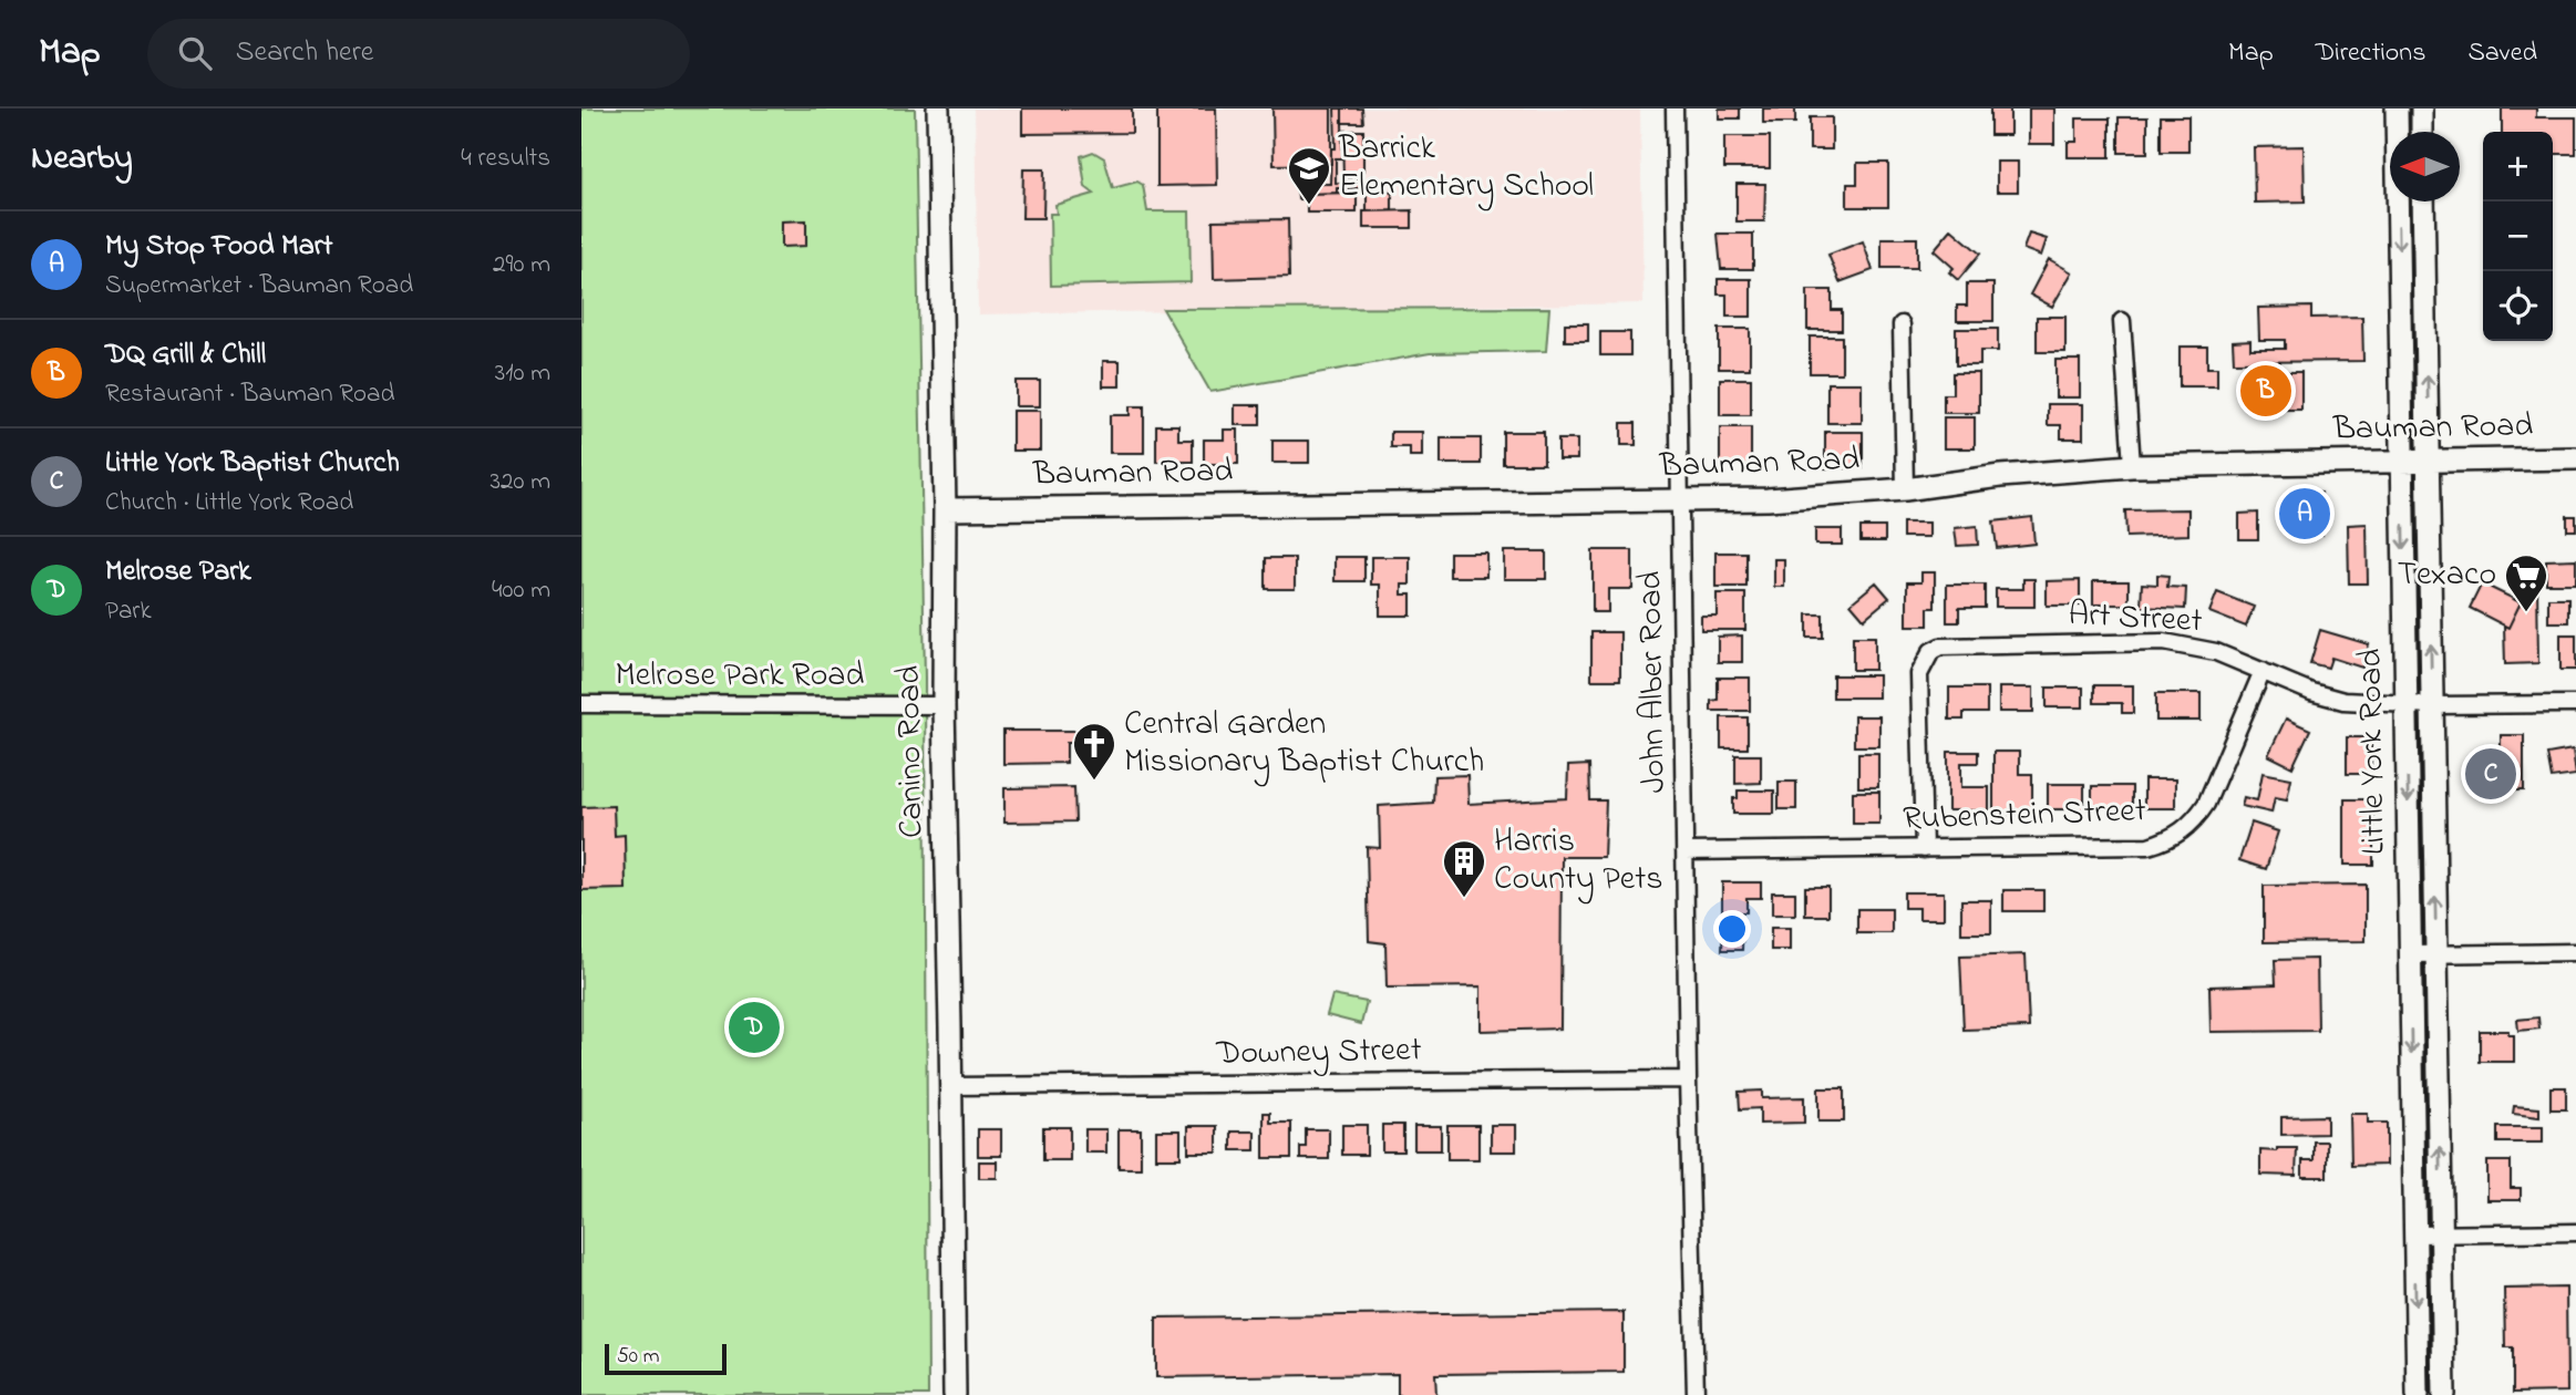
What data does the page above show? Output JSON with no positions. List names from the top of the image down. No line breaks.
{"streets":{"street":["Bauman Road","Art Street","Melrose Park Road","John Alber Road","Canino Road","Little York Road","Rubenstein Street","Downey Street"]},"crossings":[["Bauman Road","John Alber Road"],["Bauman Road","Canino Road"],["Bauman Road","Little York Road"],["Art Street","Little York Road"],["Art Street","Rubenstein Street"],["Melrose Park Road","Canino Road"],["John Alber Road","Rubenstein Street"],["John Alber Road","Downey Street"],["Canino Road","Downey Street"]],"places":{"school or university":["Barrick Elementary School"],"supermarket":["Texaco"],"church":["Central Garden Missionary Baptist Church"],"building":["Harris County Pets"]},"scale_bar":"50 m","north":"left","page":{"header":"Map","search":"Search here","nav":["Map","Directions","Saved"],"heading":["Nearby","4 results"],"map_buttons":["+","−"],"list":[{"mark":"A","name":"My Stop Food Mart","note":"Supermarket · Bauman Road","value":"290 m"},{"mark":"B","name":"DQ Grill & Chill","note":"Restaurant · Bauman Road","value":"310 m"},{"mark":"C","name":"Little York Baptist Church","note":"Church · Little York Road","value":"320 m"},{"mark":"D","name":"Melrose Park","note":"Park","value":"400 m"}],"pins":["B","A","C","D"],"scale":"50 m"}}
